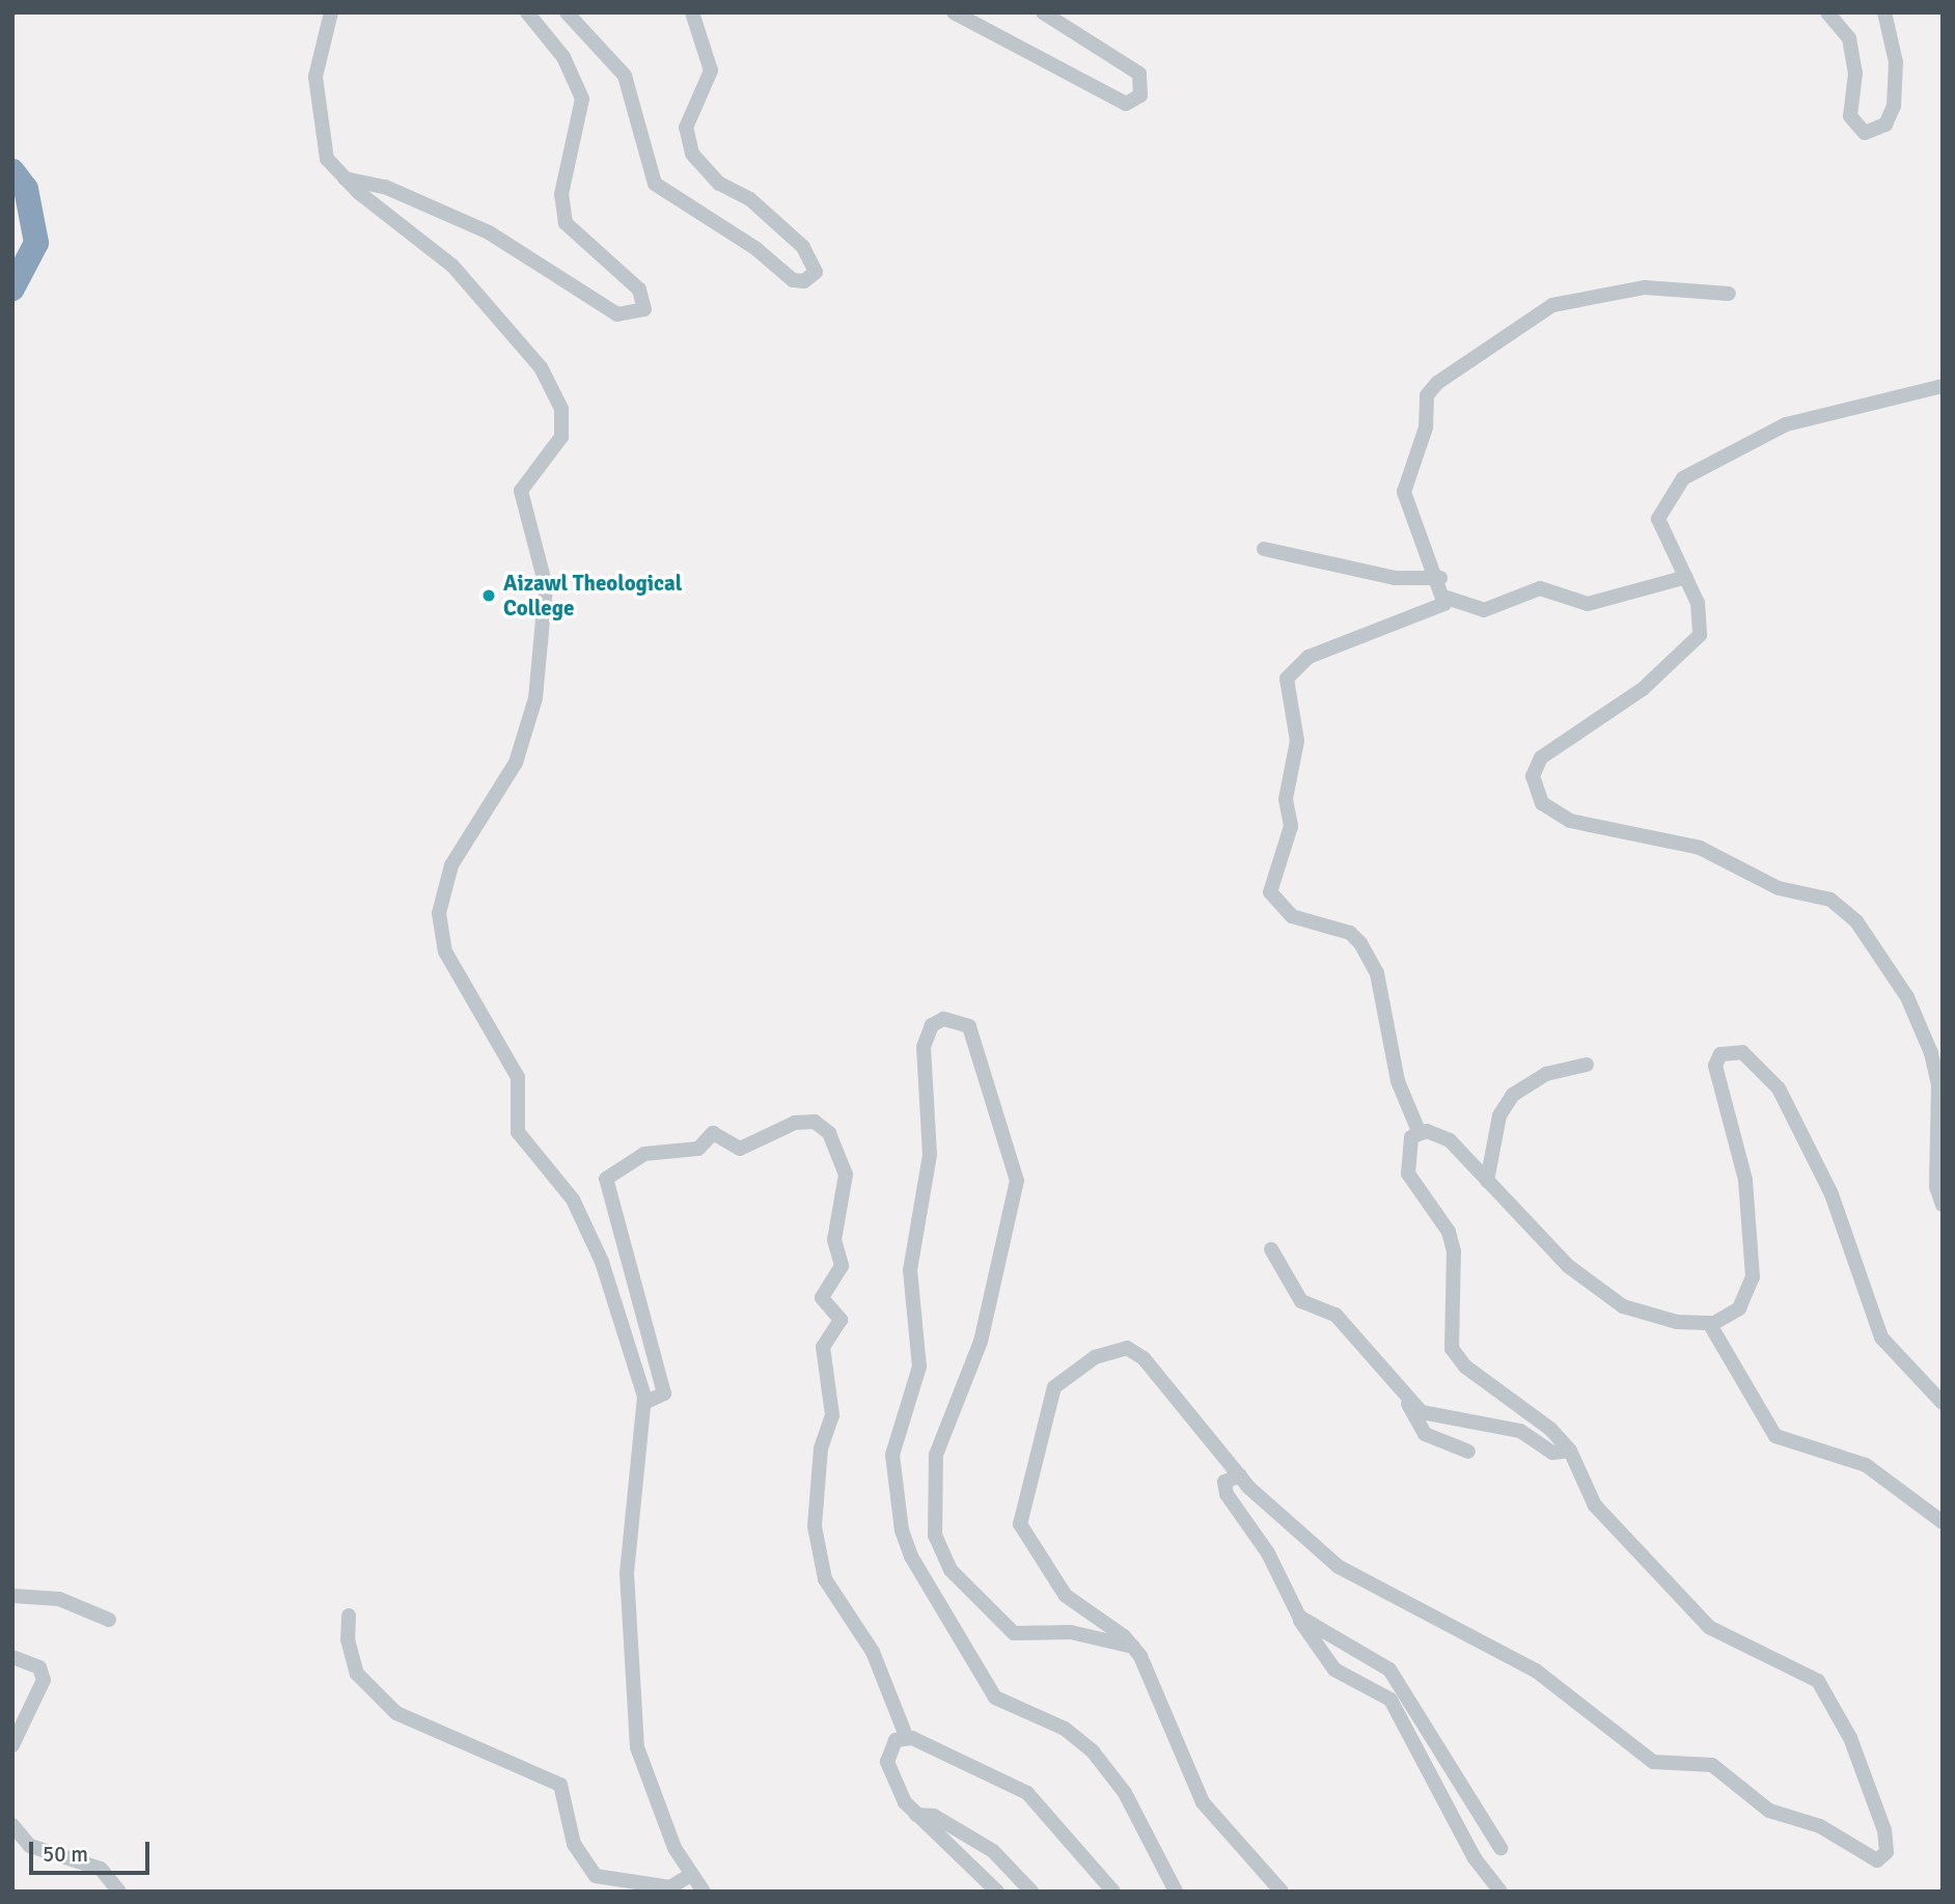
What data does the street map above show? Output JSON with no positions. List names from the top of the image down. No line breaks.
{"places":["Aizawl Theological College"],"scale_bar":"50 m"}
